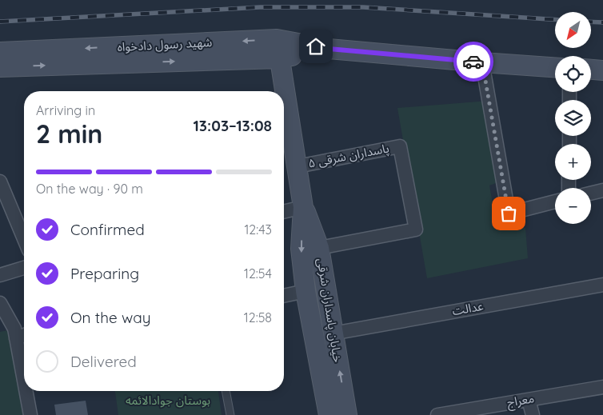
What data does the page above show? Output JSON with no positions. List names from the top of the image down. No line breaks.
{"streets":{"street":["شهید رسول دادخواه","پاسداران شرقی ۵","عدالت","خیابان پاسداران شرقی","معراج"]},"crossings":[["شهید رسول دادخواه","خیابان پاسداران شرقی"],["پاسداران شرقی ۵","خیابان پاسداران شرقی"],["عدالت","خیابان پاسداران شرقی"]],"parks":["بوستان جوادالائمه"],"north":"bottom left","page":{"map_buttons":["+","−"],"heading":["2 min","Arriving in","13:03–13:08"],"bar":"On the way · 90 m","list":[["Confirmed","12:43"],["Preparing","12:54"],["On the way","12:58"],"Delivered"]}}
